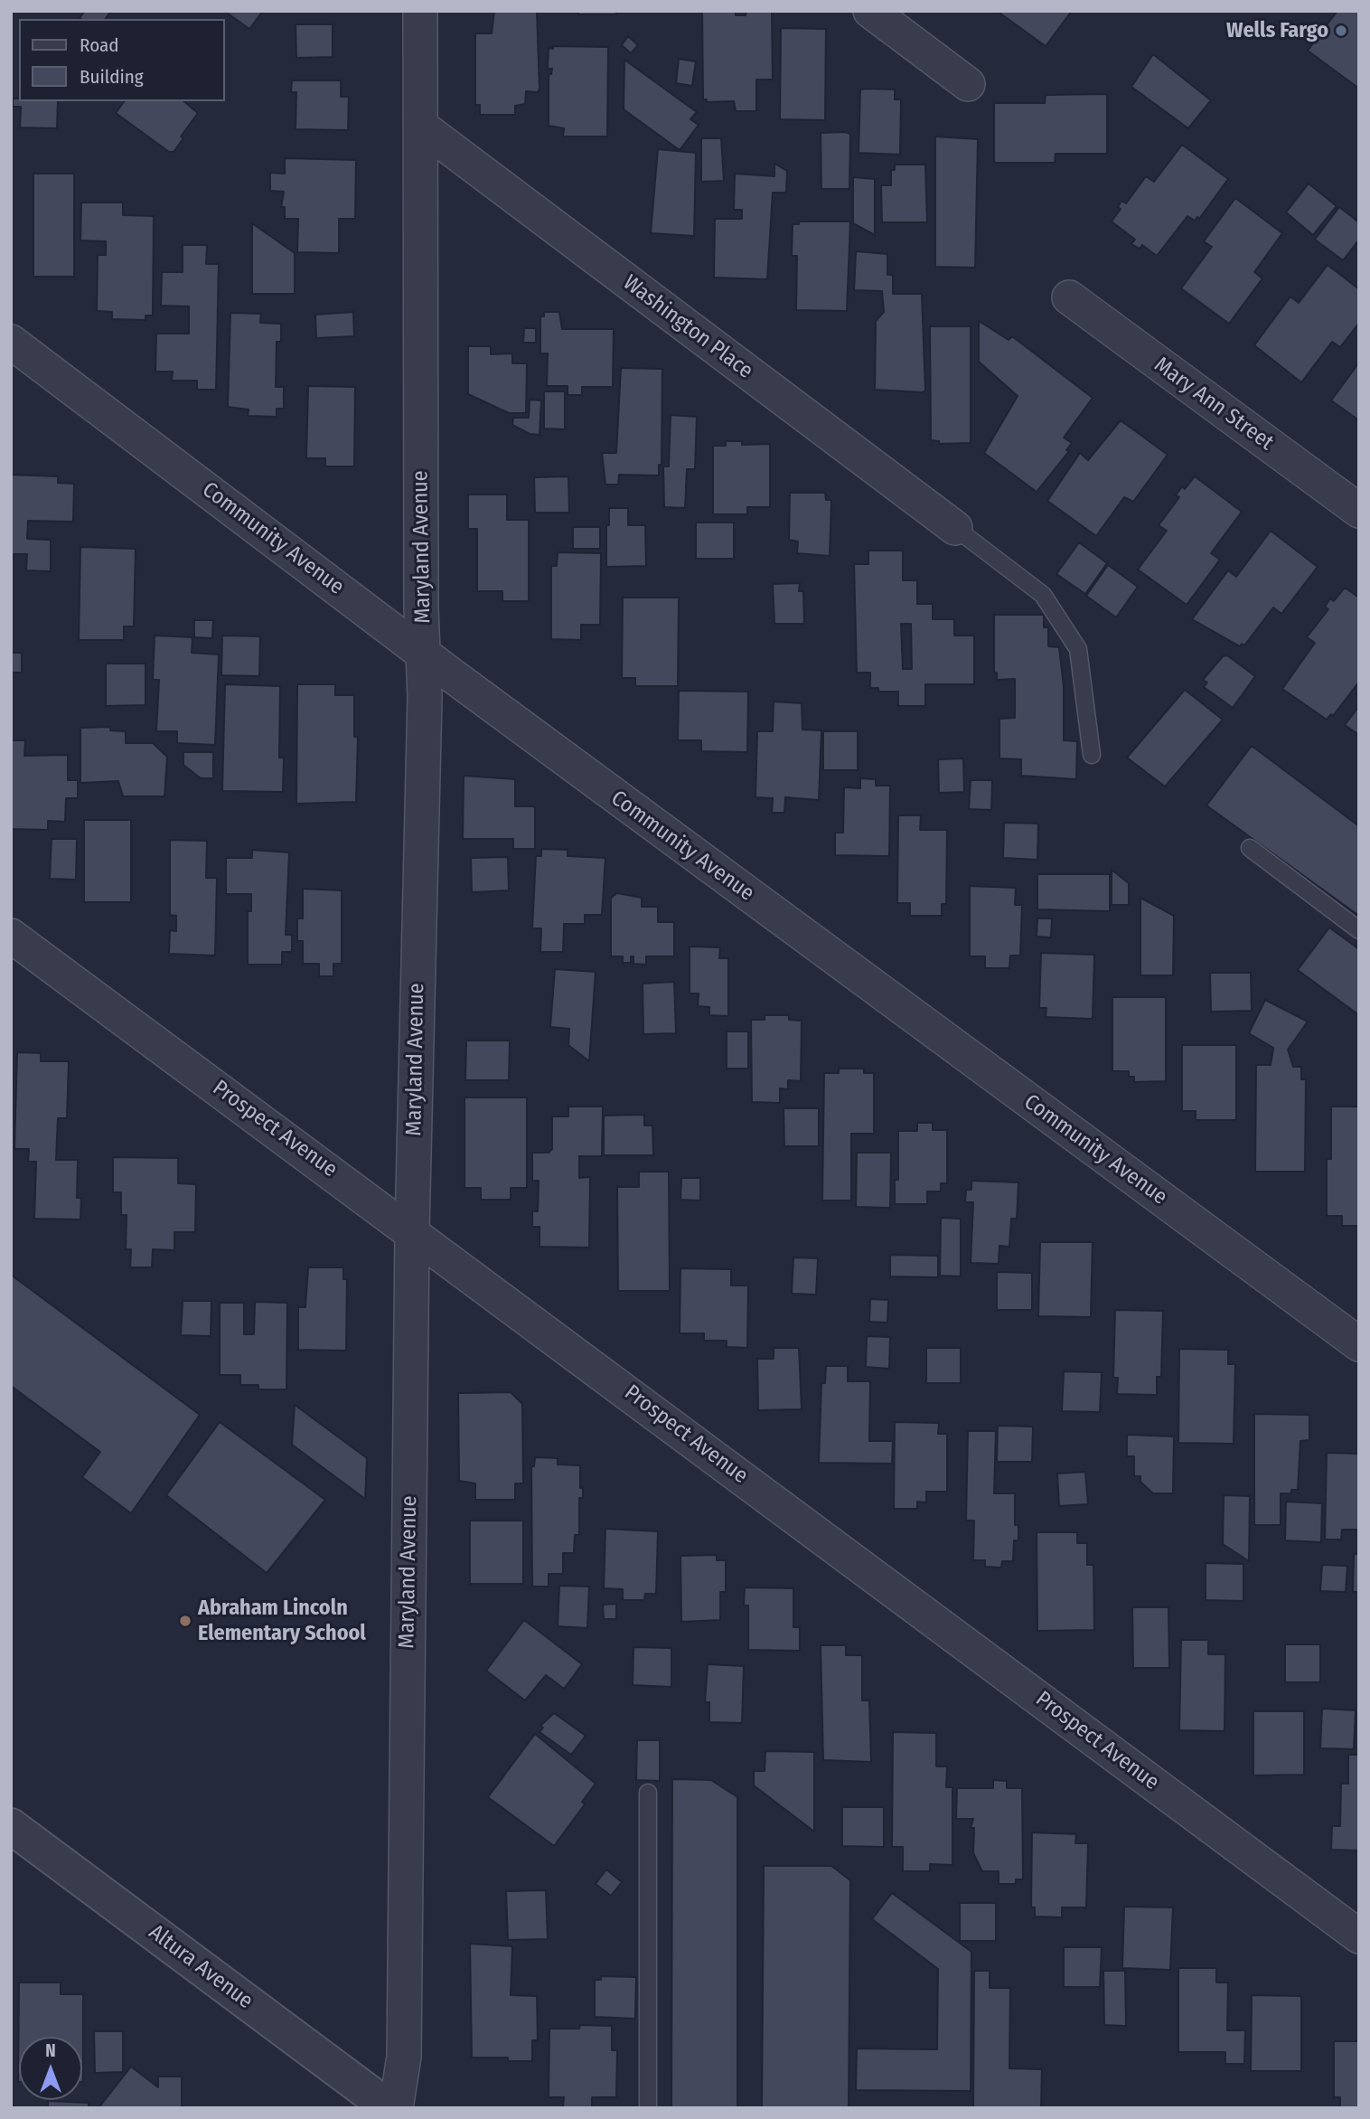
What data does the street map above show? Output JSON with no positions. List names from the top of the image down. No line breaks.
{"streets":{"street":["Washington Place","Mary Ann Street","Community Avenue","Maryland Avenue","Prospect Avenue","Altura Avenue"]},"crossings":[["Washington Place","Maryland Avenue"],["Community Avenue","Maryland Avenue"],["Maryland Avenue","Prospect Avenue"]],"places":["Wells Fargo","Abraham Lincoln Elementary School"],"legend":["Road","Building"],"north":"top"}
